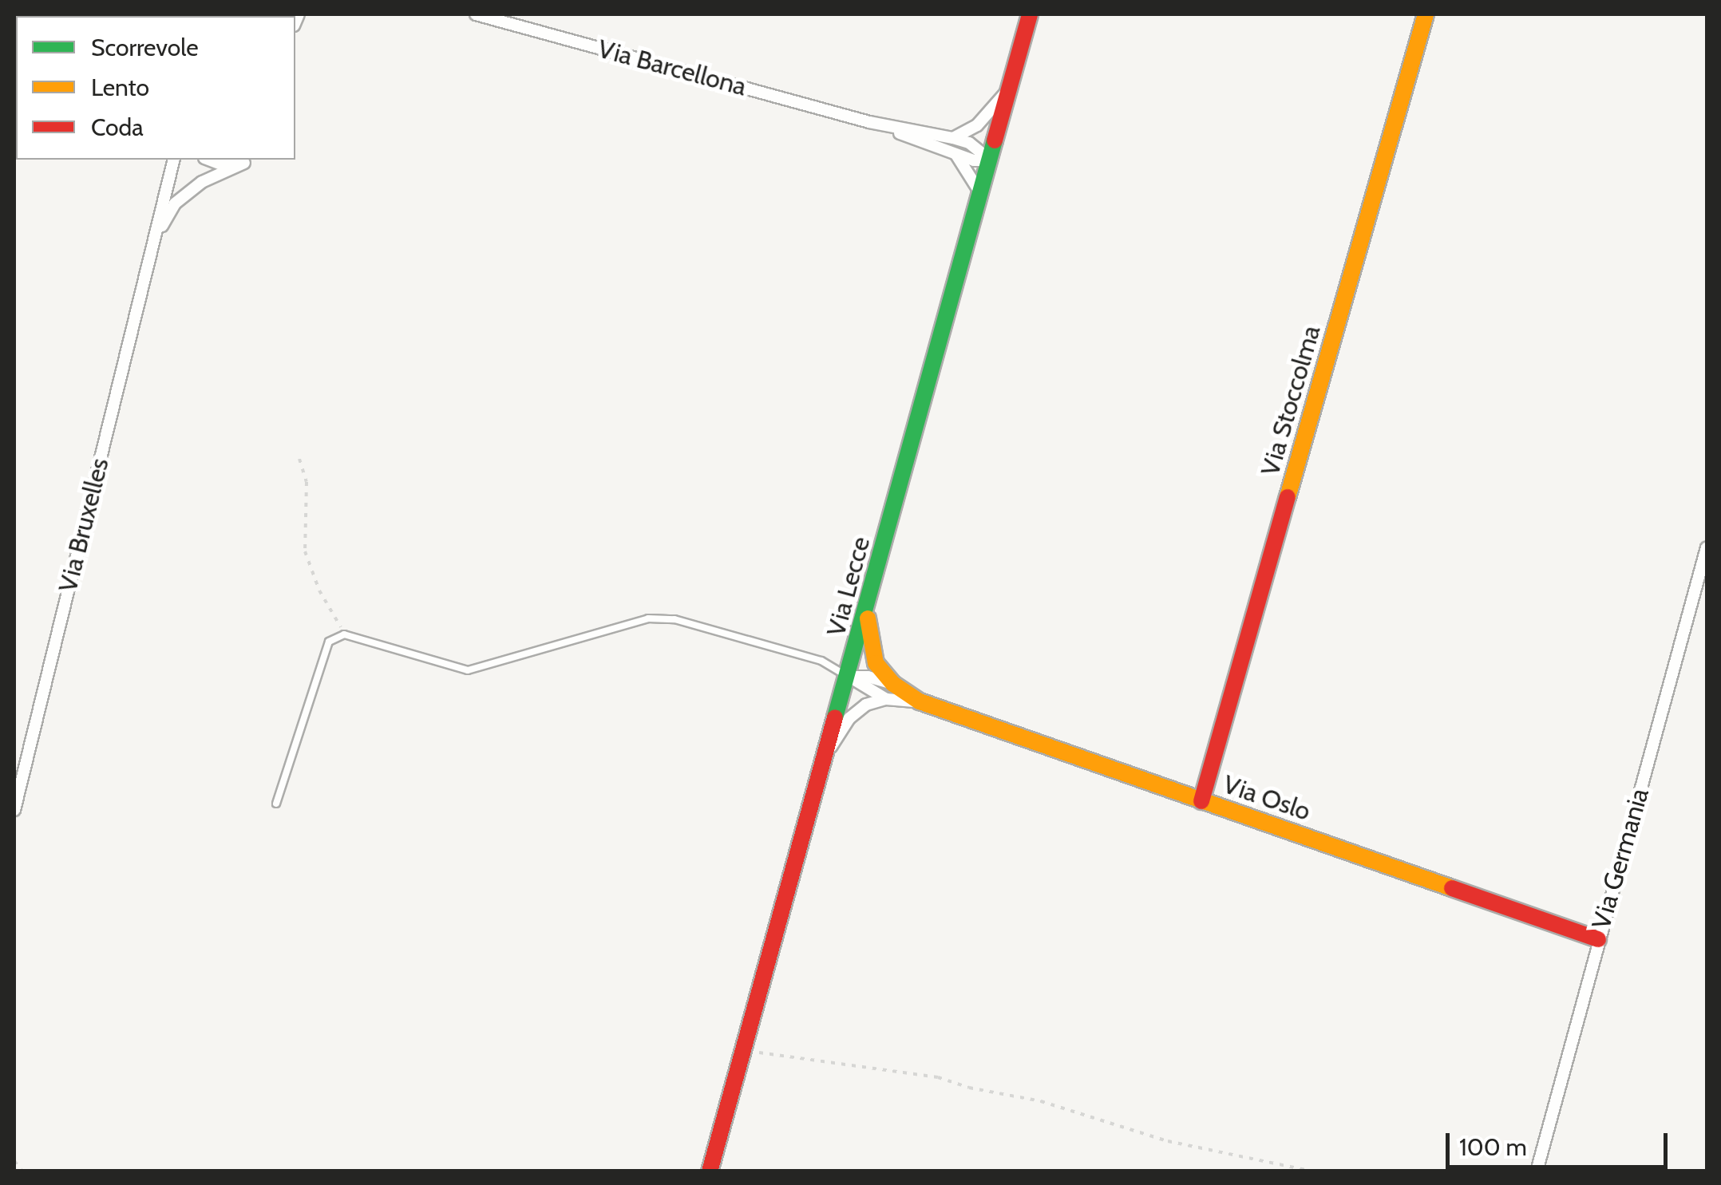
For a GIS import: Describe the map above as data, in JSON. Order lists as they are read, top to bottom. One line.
{"streets":{"street":["Via Barcellona","Via Stoccolma","Via Bruxelles","Via Lecce","Via Oslo","Via Germania"]},"crossings":[["Via Barcellona","Via Lecce"],["Via Stoccolma","Via Oslo"],["Via Oslo","Via Germania"]],"legend":["Scorrevole","Lento","Coda"],"scale_bar":"100 m"}
